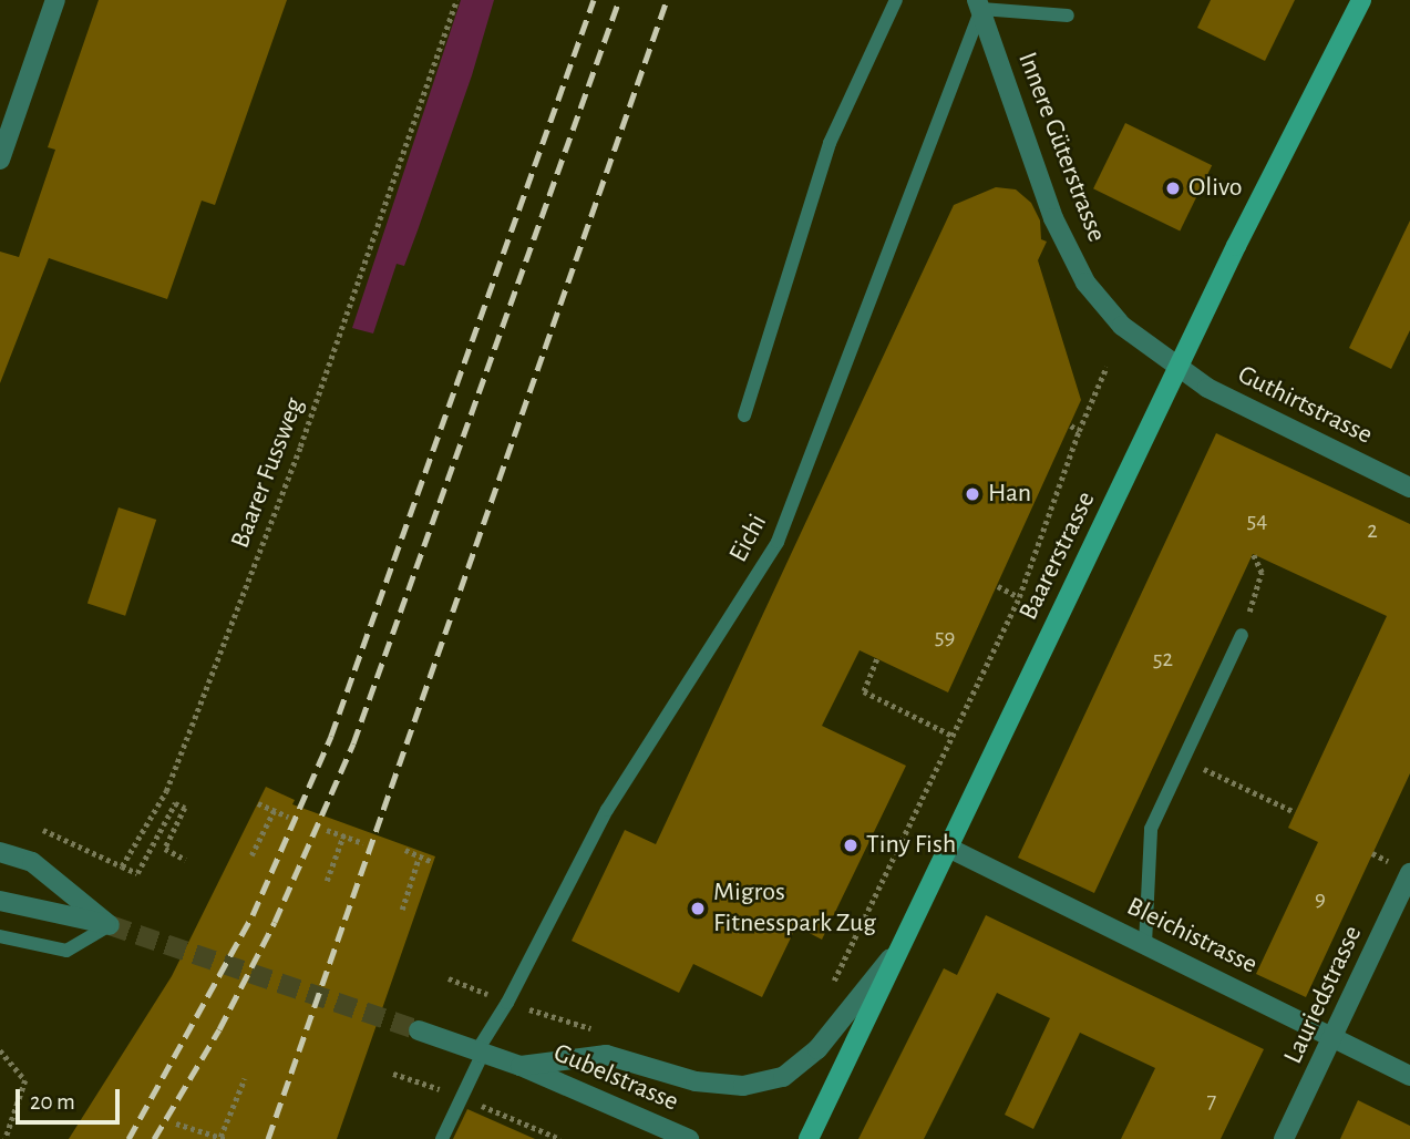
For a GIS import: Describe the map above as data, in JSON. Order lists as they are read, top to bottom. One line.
{"streets":{"main road":["Baarerstrasse"],"street":["Innere Güterstrasse","Guthirtstrasse","Bleichistrasse","Lauriedstrasse","Gubelstrasse"],"lane":["Eichi"],"path":["Baarer Fussweg"]},"crossings":[["Innere Güterstrasse","Guthirtstrasse"],["Innere Güterstrasse","Eichi"],["Innere Güterstrasse","Baarerstrasse"],["Guthirtstrasse","Baarerstrasse"],["Eichi","Gubelstrasse"],["Baarerstrasse","Bleichistrasse"],["Baarerstrasse","Gubelstrasse"],["Bleichistrasse","Lauriedstrasse"]],"places":["Olivo","Han","Tiny Fish","Migros Fitnesspark Zug"],"house_numbers":["54","2","59","52","9","7"],"scale_bar":"20 m"}
